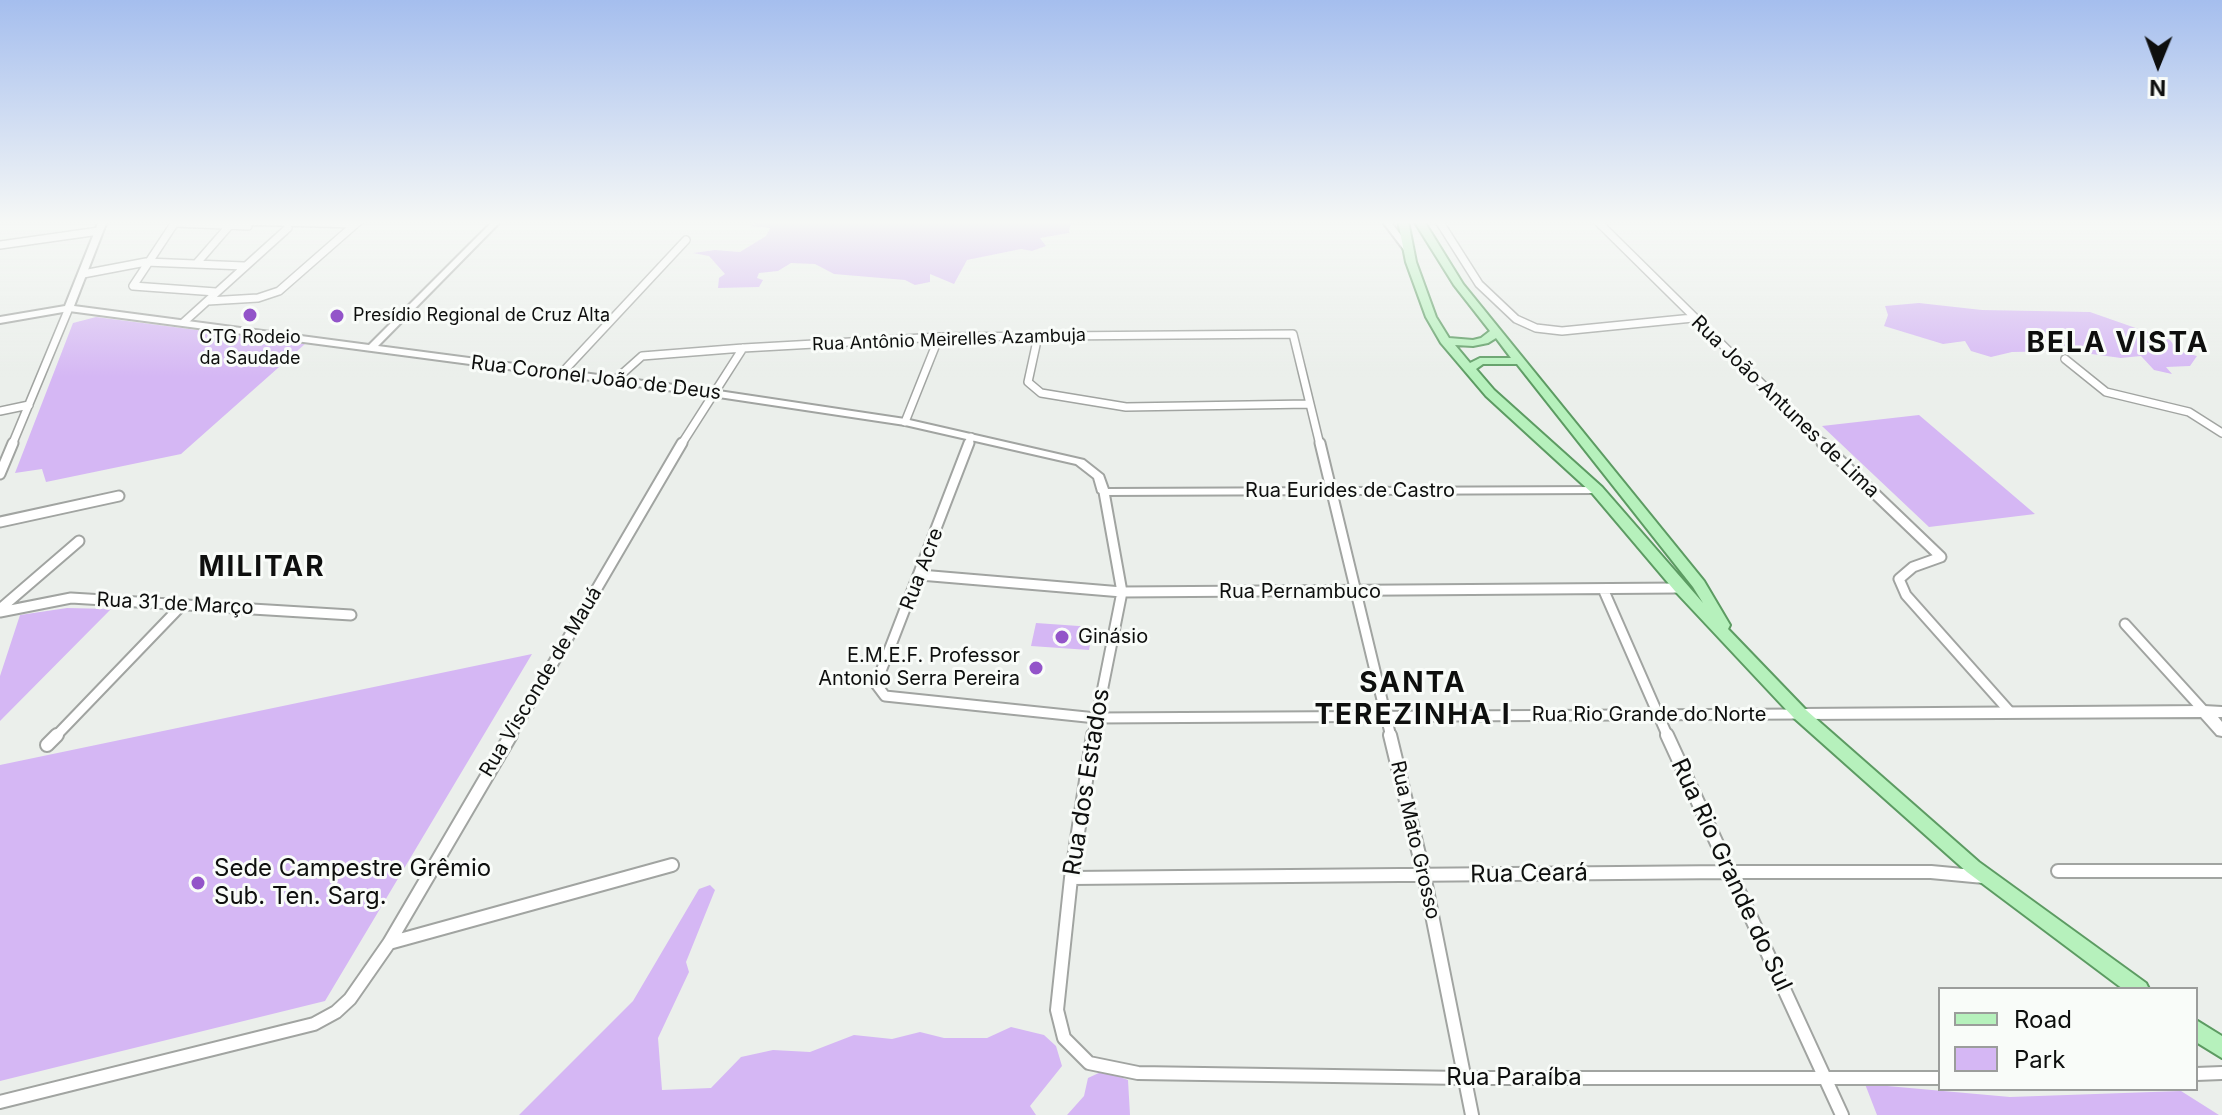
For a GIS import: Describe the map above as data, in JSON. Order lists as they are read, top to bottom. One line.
{"streets":{"street":["Rua Antônio Meirelles Azambuja","Rua Coronel João de Deus","Rua João Antunes de Lima","Rua Eurides de Castro","Rua Acre","Rua Pernambuco","Rua 31 de Março","Rua Visconde de Mauá","Rua Rio Grande do Norte","Rua dos Estados","Rua Mato Grosso","Rua Ceará","Rua Rio Grande do Sul","Rua Paraíba"]},"crossings":[["Rua Antônio Meirelles Azambuja","Rua Coronel João de Deus"],["Rua Antônio Meirelles Azambuja","Rua Visconde de Mauá"],["Rua Antônio Meirelles Azambuja","Rua Mato Grosso"],["Rua Coronel João de Deus","Rua Eurides de Castro"],["Rua Coronel João de Deus","Rua Acre"],["Rua Coronel João de Deus","Rua Visconde de Mauá"],["Rua Coronel João de Deus","Rua dos Estados"],["Rua João Antunes de Lima","Rua Rio Grande do Norte"],["Rua Eurides de Castro","Rua dos Estados"],["Rua Eurides de Castro","Rua Mato Grosso"],["Rua Acre","Rua Pernambuco"],["Rua Acre","Rua Rio Grande do Norte"],["Rua Pernambuco","Rua dos Estados"],["Rua Pernambuco","Rua Mato Grosso"],["Rua Pernambuco","Rua Rio Grande do Sul"],["Rua Rio Grande do Norte","Rua dos Estados"],["Rua Rio Grande do Norte","Rua Mato Grosso"],["Rua Rio Grande do Norte","Rua Rio Grande do Sul"],["Rua dos Estados","Rua Ceará"],["Rua dos Estados","Rua Paraíba"],["Rua Mato Grosso","Rua Ceará"],["Rua Mato Grosso","Rua Paraíba"],["Rua Ceará","Rua Rio Grande do Sul"],["Rua Rio Grande do Sul","Rua Paraíba"]],"districts":["BELA VISTA","MILITAR","SANTA TEREZINHA I"],"places":["CTG Rodeio da Saudade","Presídio Regional de Cruz Alta","Ginásio","E.M.E.F. Professor Antonio Serra Pereira","Sede Campestre Grêmio Sub. Ten. Sarg."],"legend":["Road","Park"],"north":"bottom"}
